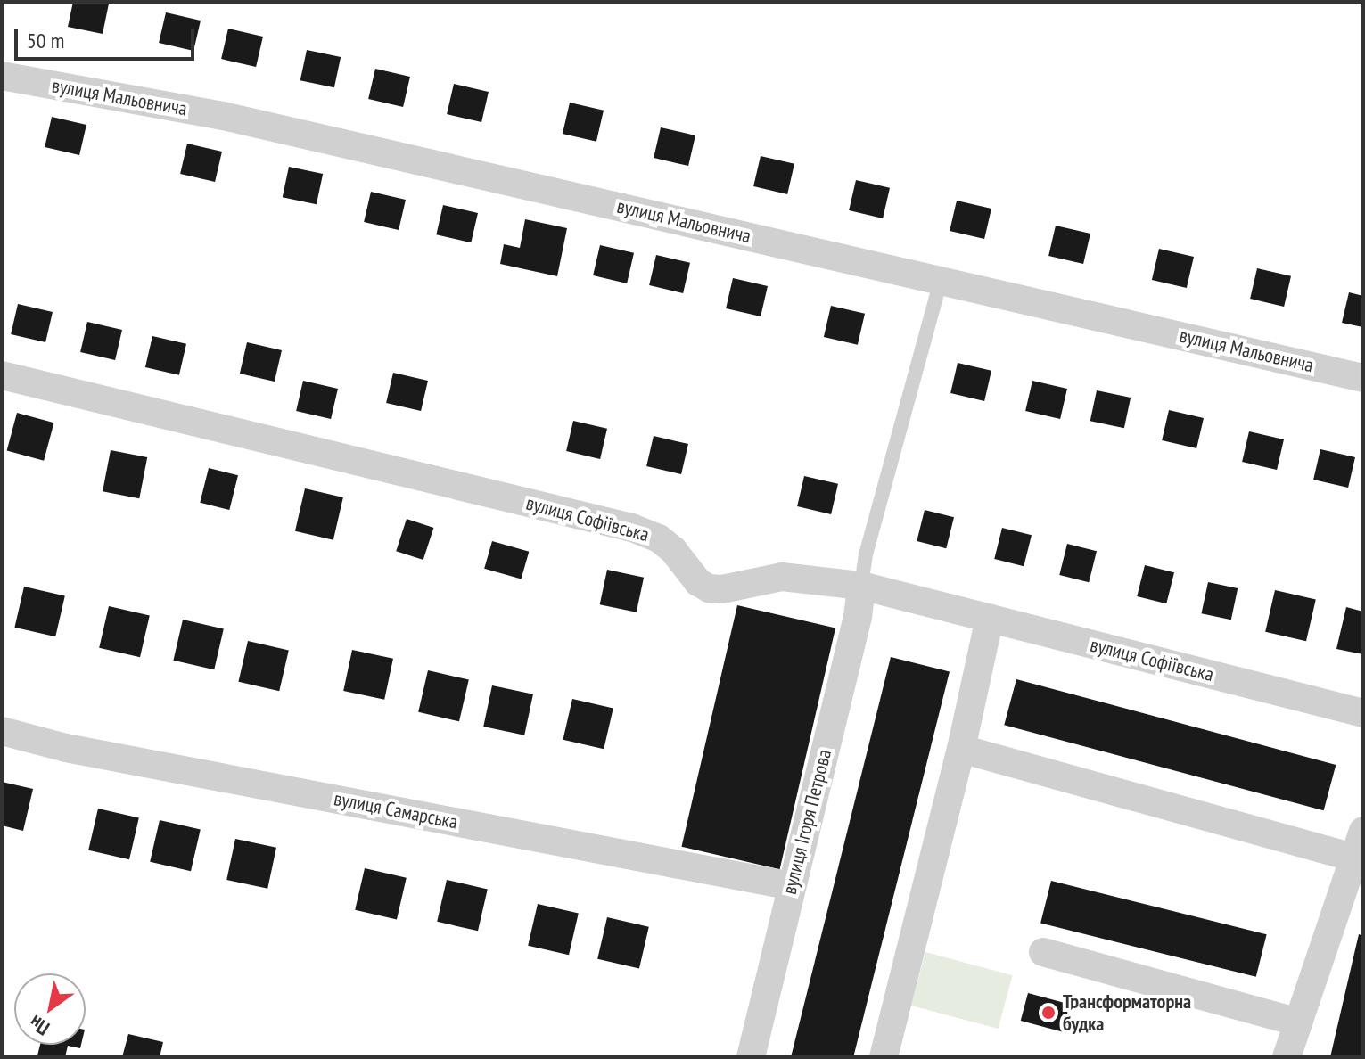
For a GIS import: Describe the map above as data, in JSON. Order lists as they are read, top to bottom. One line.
{"streets":{"street":["вулиця Мальовнича","вулиця Софіївська","вулиця Самарська","вулиця Ігоря Петрова"]},"crossings":[["вулиця Софіївська","вулиця Ігоря Петрова"],["вулиця Самарська","вулиця Ігоря Петрова"]],"places":["Трансформаторна будка"],"scale_bar":"50 m","north":"bottom left"}
